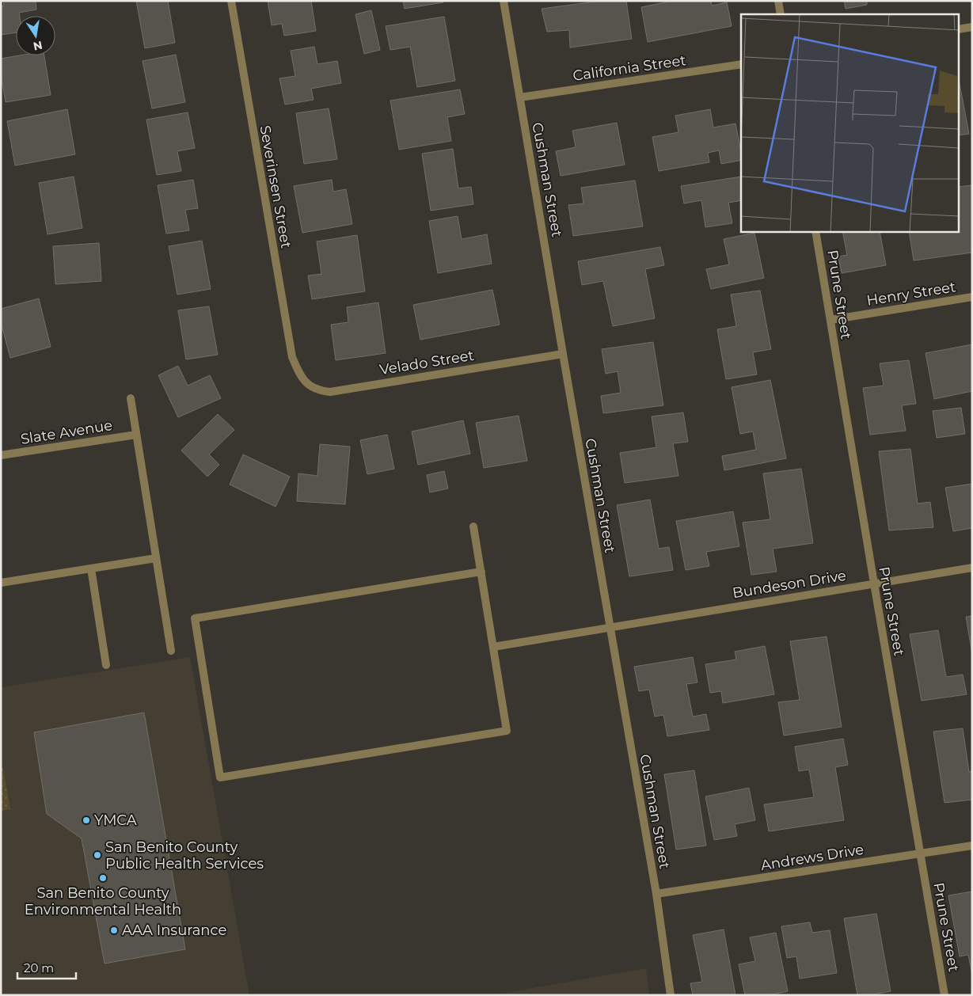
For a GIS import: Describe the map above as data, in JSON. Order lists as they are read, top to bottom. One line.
{"streets":{"street":["California Street","Cushman Street","Severinsen Street","Henry Street","Prune Street","Velado Street","Slate Avenue","Bundeson Drive","Andrews Drive"]},"crossings":[["California Street","Cushman Street"],["Cushman Street","Velado Street"],["Cushman Street","Bundeson Drive"],["Cushman Street","Andrews Drive"],["Severinsen Street","Velado Street"],["Henry Street","Prune Street"],["Prune Street","Bundeson Drive"],["Prune Street","Andrews Drive"]],"places":["YMCA","San Benito County Public Health Services","San Benito County Environmental Health","AAA Insurance"],"scale_bar":"20 m","north":"bottom"}
